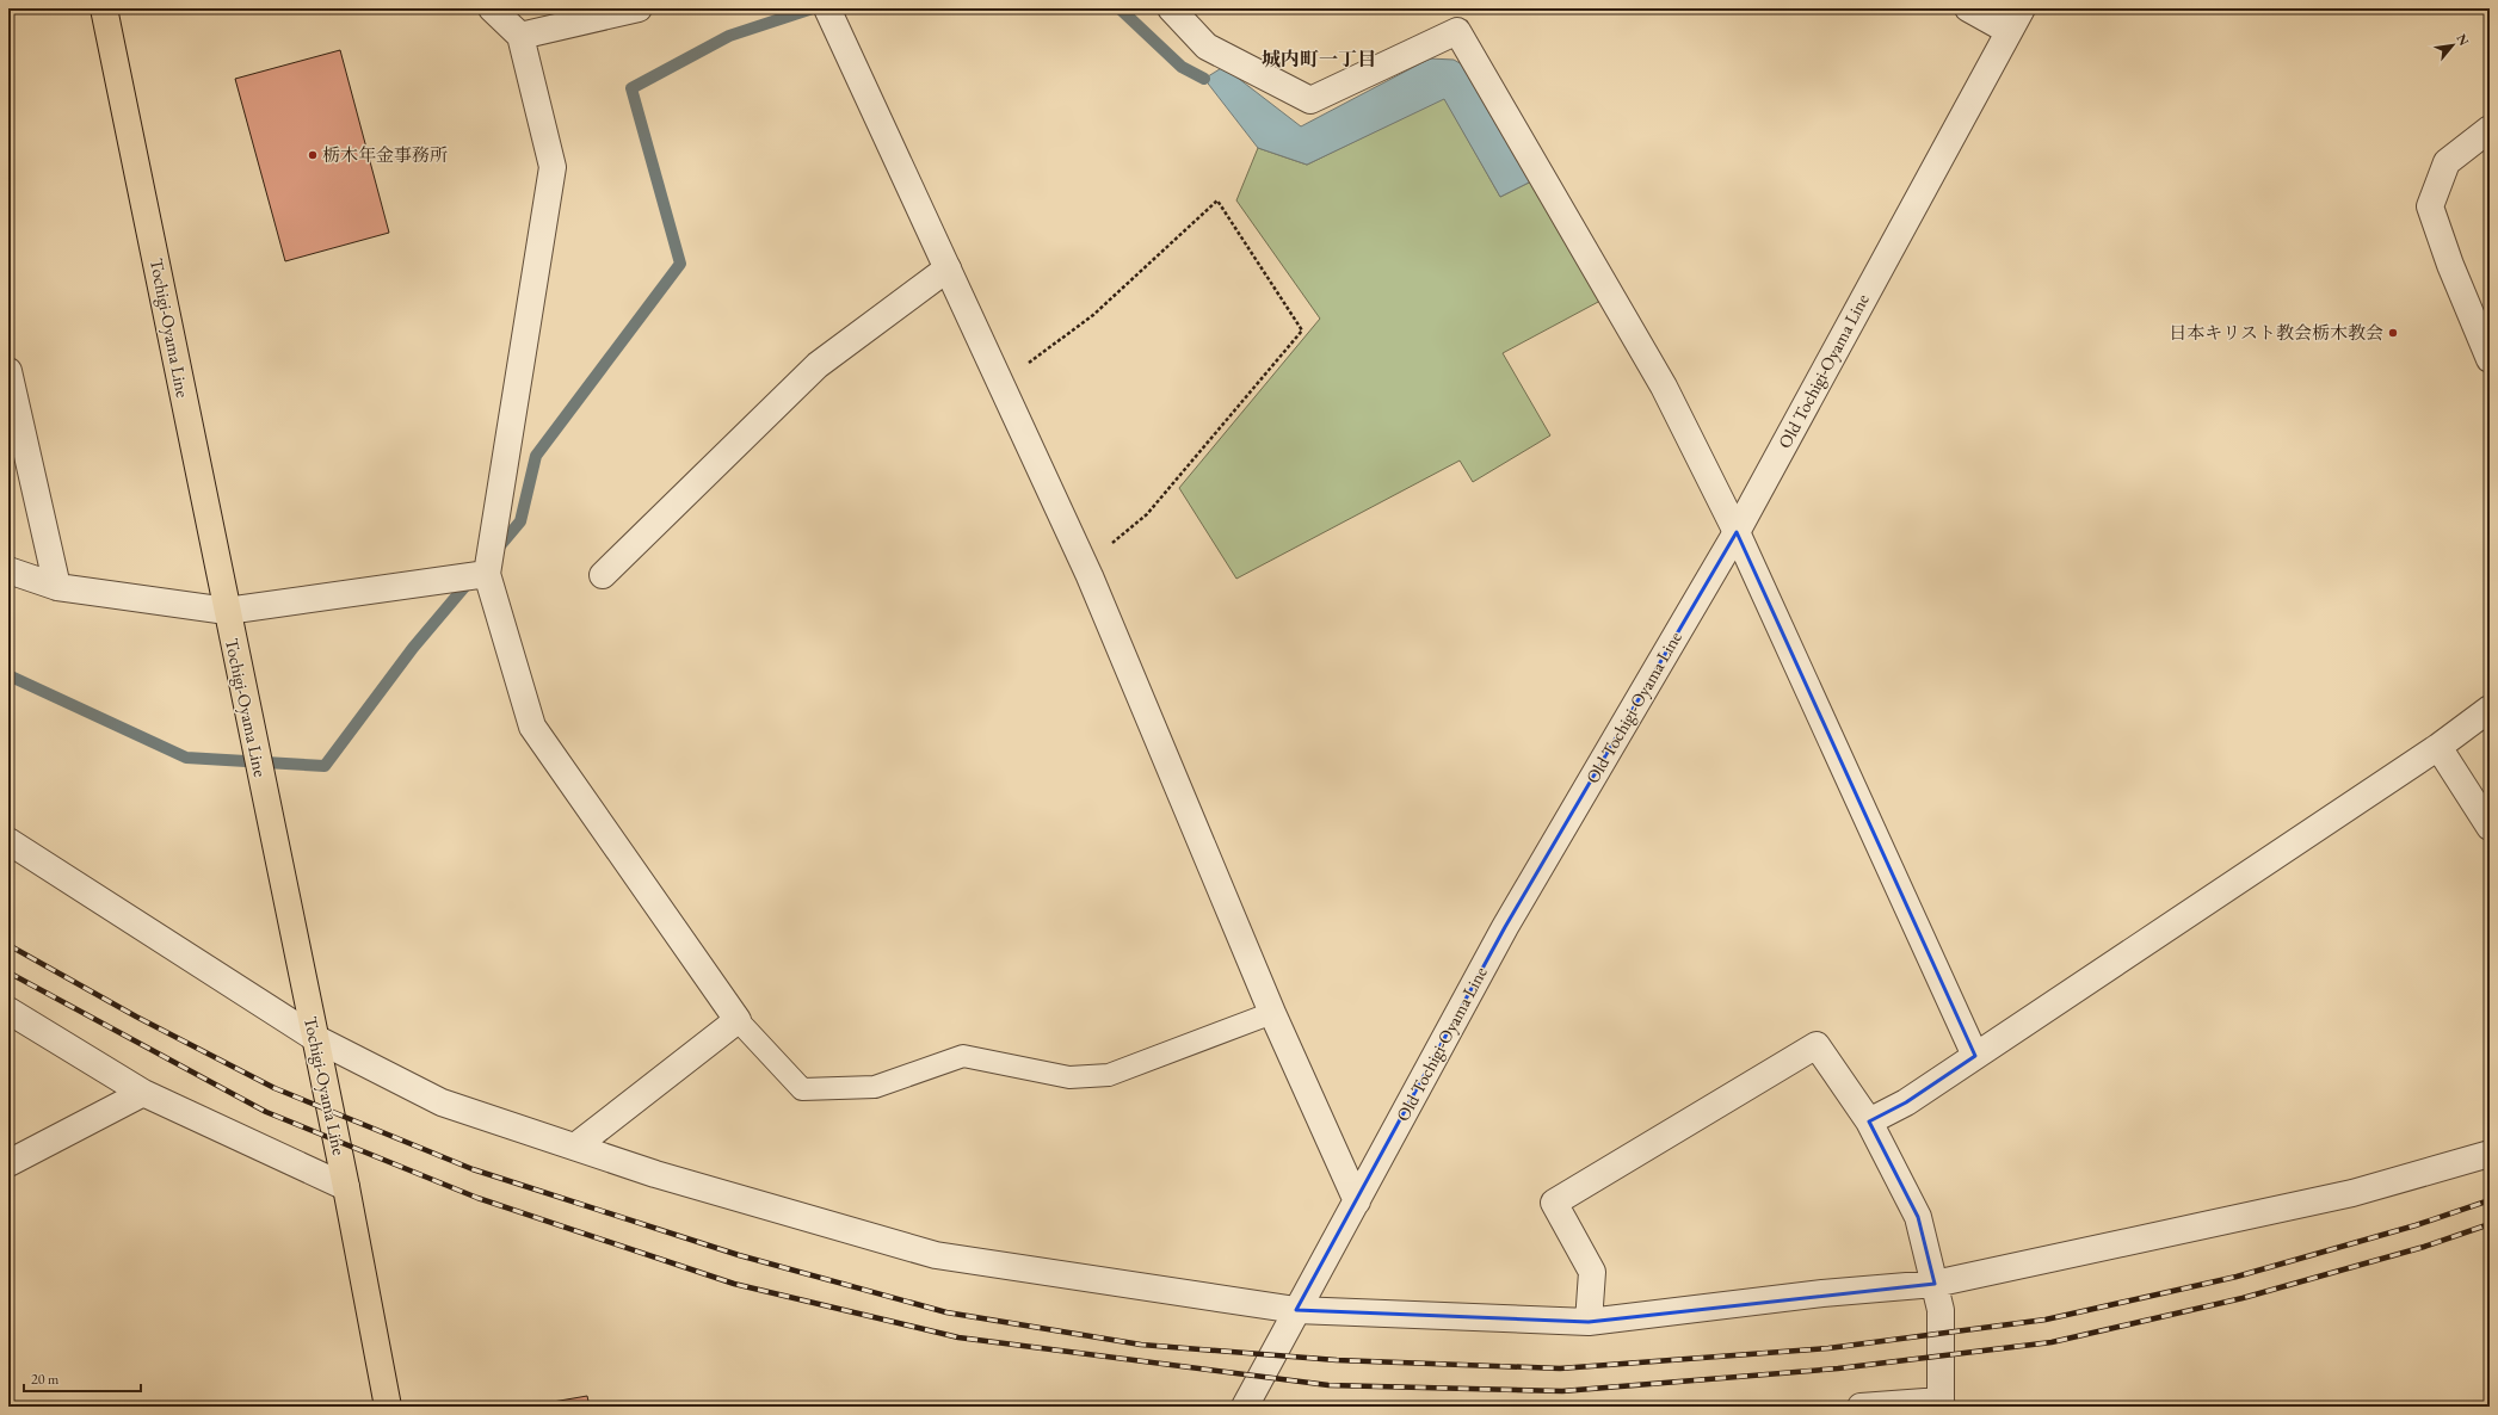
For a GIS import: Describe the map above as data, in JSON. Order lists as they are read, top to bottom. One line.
{"streets":{"main road":["Tochigi-Oyama Line"],"street":["Old Tochigi-Oyama Line"]},"districts":["城内町一丁目"],"places":["栃木年金事務所","日本キリスト教会栃木教会"],"scale_bar":"20 m","north":"top right"}
